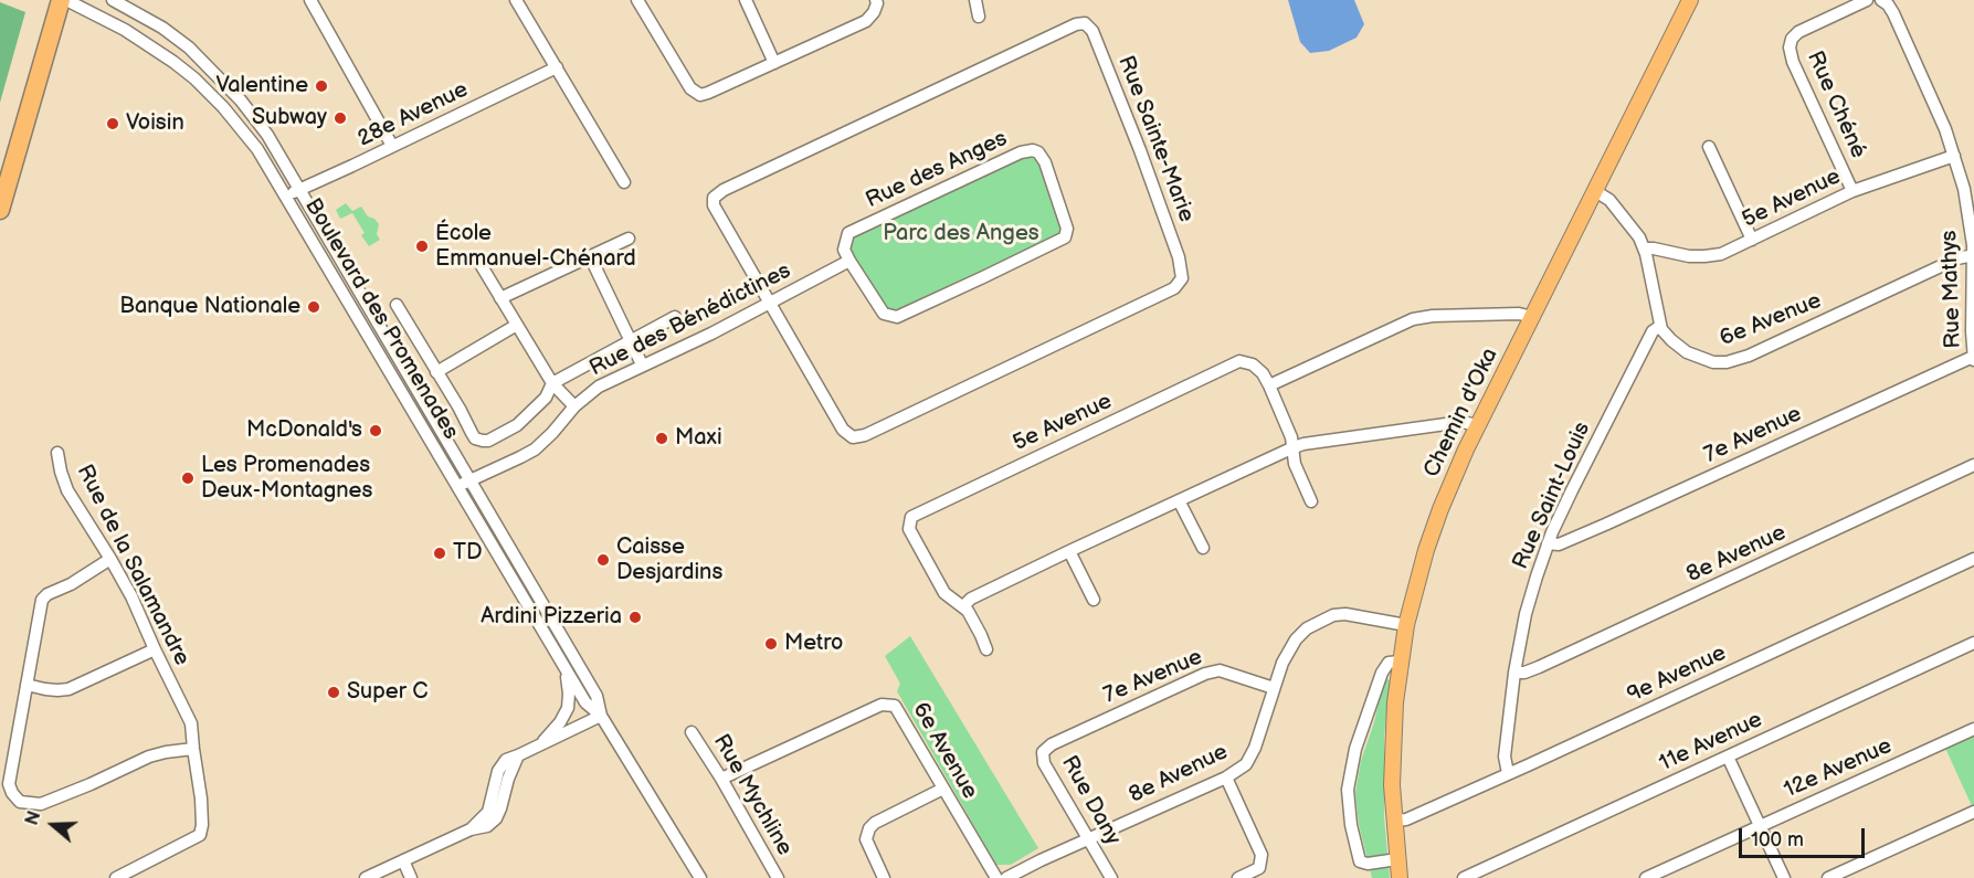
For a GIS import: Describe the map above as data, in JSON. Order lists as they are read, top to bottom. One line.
{"streets":{"main road":["Chemin d'Oka"],"street":["Rue Chéné","28e Avenue","Rue Sainte-Marie","Rue des Anges","5e Avenue","Rue Mathys","Boulevard des Promenades","Rue des Bénédictines","6e Avenue","7e Avenue","Rue Saint-Louis","8e Avenue","Rue de la Salamandre","9e Avenue","11e Avenue","12e Avenue","Rue Mychline","Rue Dany"]},"crossings":[["Rue Chéné","5e Avenue"],["28e Avenue","Boulevard des Promenades"],["Rue Sainte-Marie","Rue des Bénédictines"],["Rue des Anges","Rue des Bénédictines"],["5e Avenue","Rue Mathys"],["Rue Mathys","6e Avenue"],["Rue Mathys","7e Avenue"],["Boulevard des Promenades","Rue des Bénédictines"],["6e Avenue","Rue Saint-Louis"],["6e Avenue","Rue Mychline"],["Chemin d'Oka","8e Avenue"],["Chemin d'Oka","9e Avenue"],["7e Avenue","Rue Saint-Louis"],["7e Avenue","8e Avenue"],["7e Avenue","Rue Dany"],["Rue Saint-Louis","8e Avenue"],["Rue Saint-Louis","9e Avenue"],["8e Avenue","Rue Dany"]],"parks":["Parc des Anges"],"places":["Valentine","Subway","Voisin","École Emmanuel-Chénard","Banque Nationale","McDonald's","Maxi","Les Promenades Deux-Montagnes","TD","Caisse Desjardins","Ardini Pizzeria","Metro","Super C"],"scale_bar":"100 m","north":"left"}
